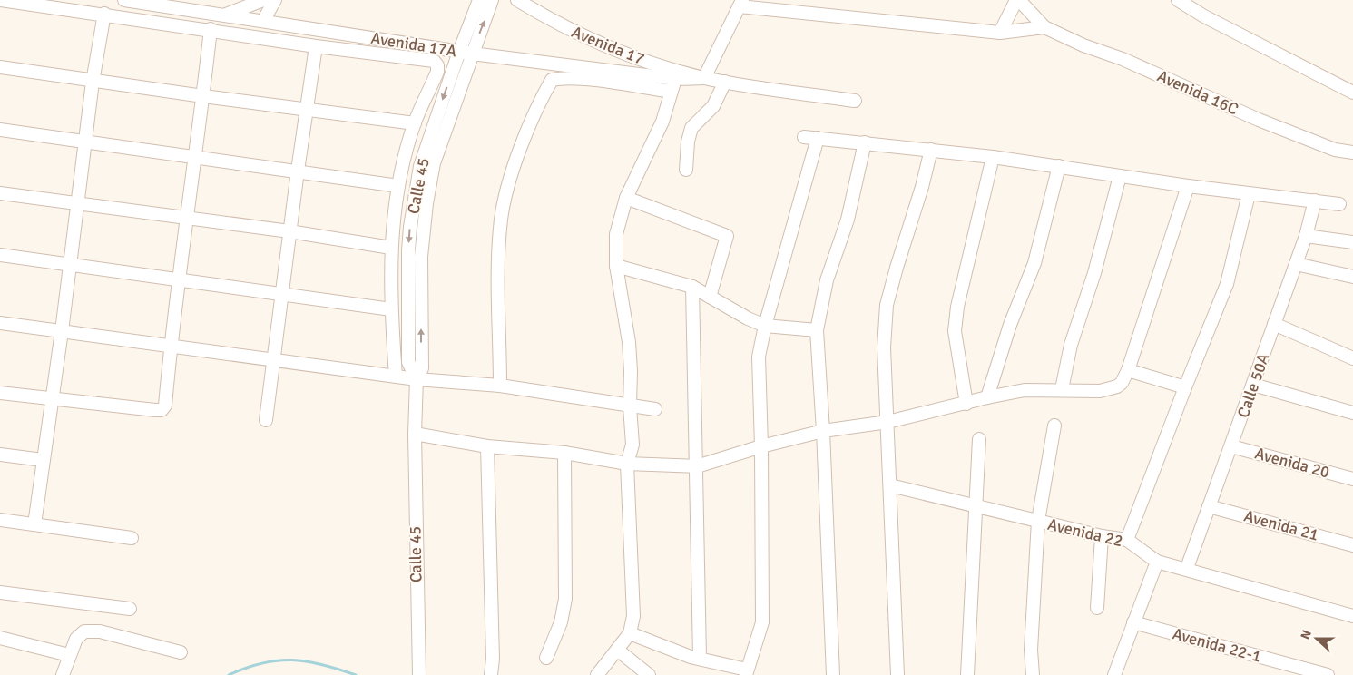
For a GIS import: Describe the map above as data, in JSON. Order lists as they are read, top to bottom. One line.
{"streets":{"street":["Avenida 17A","Avenida 17","Avenida 16C","Calle 45","Calle 50A","Avenida 20","Avenida 21","Avenida 22","Avenida 22-1"]},"crossings":[["Avenida 17A","Avenida 17"],["Avenida 17A","Calle 45"],["Calle 50A","Avenida 20"],["Calle 50A","Avenida 21"],["Calle 50A","Avenida 22"]],"north":"left"}
